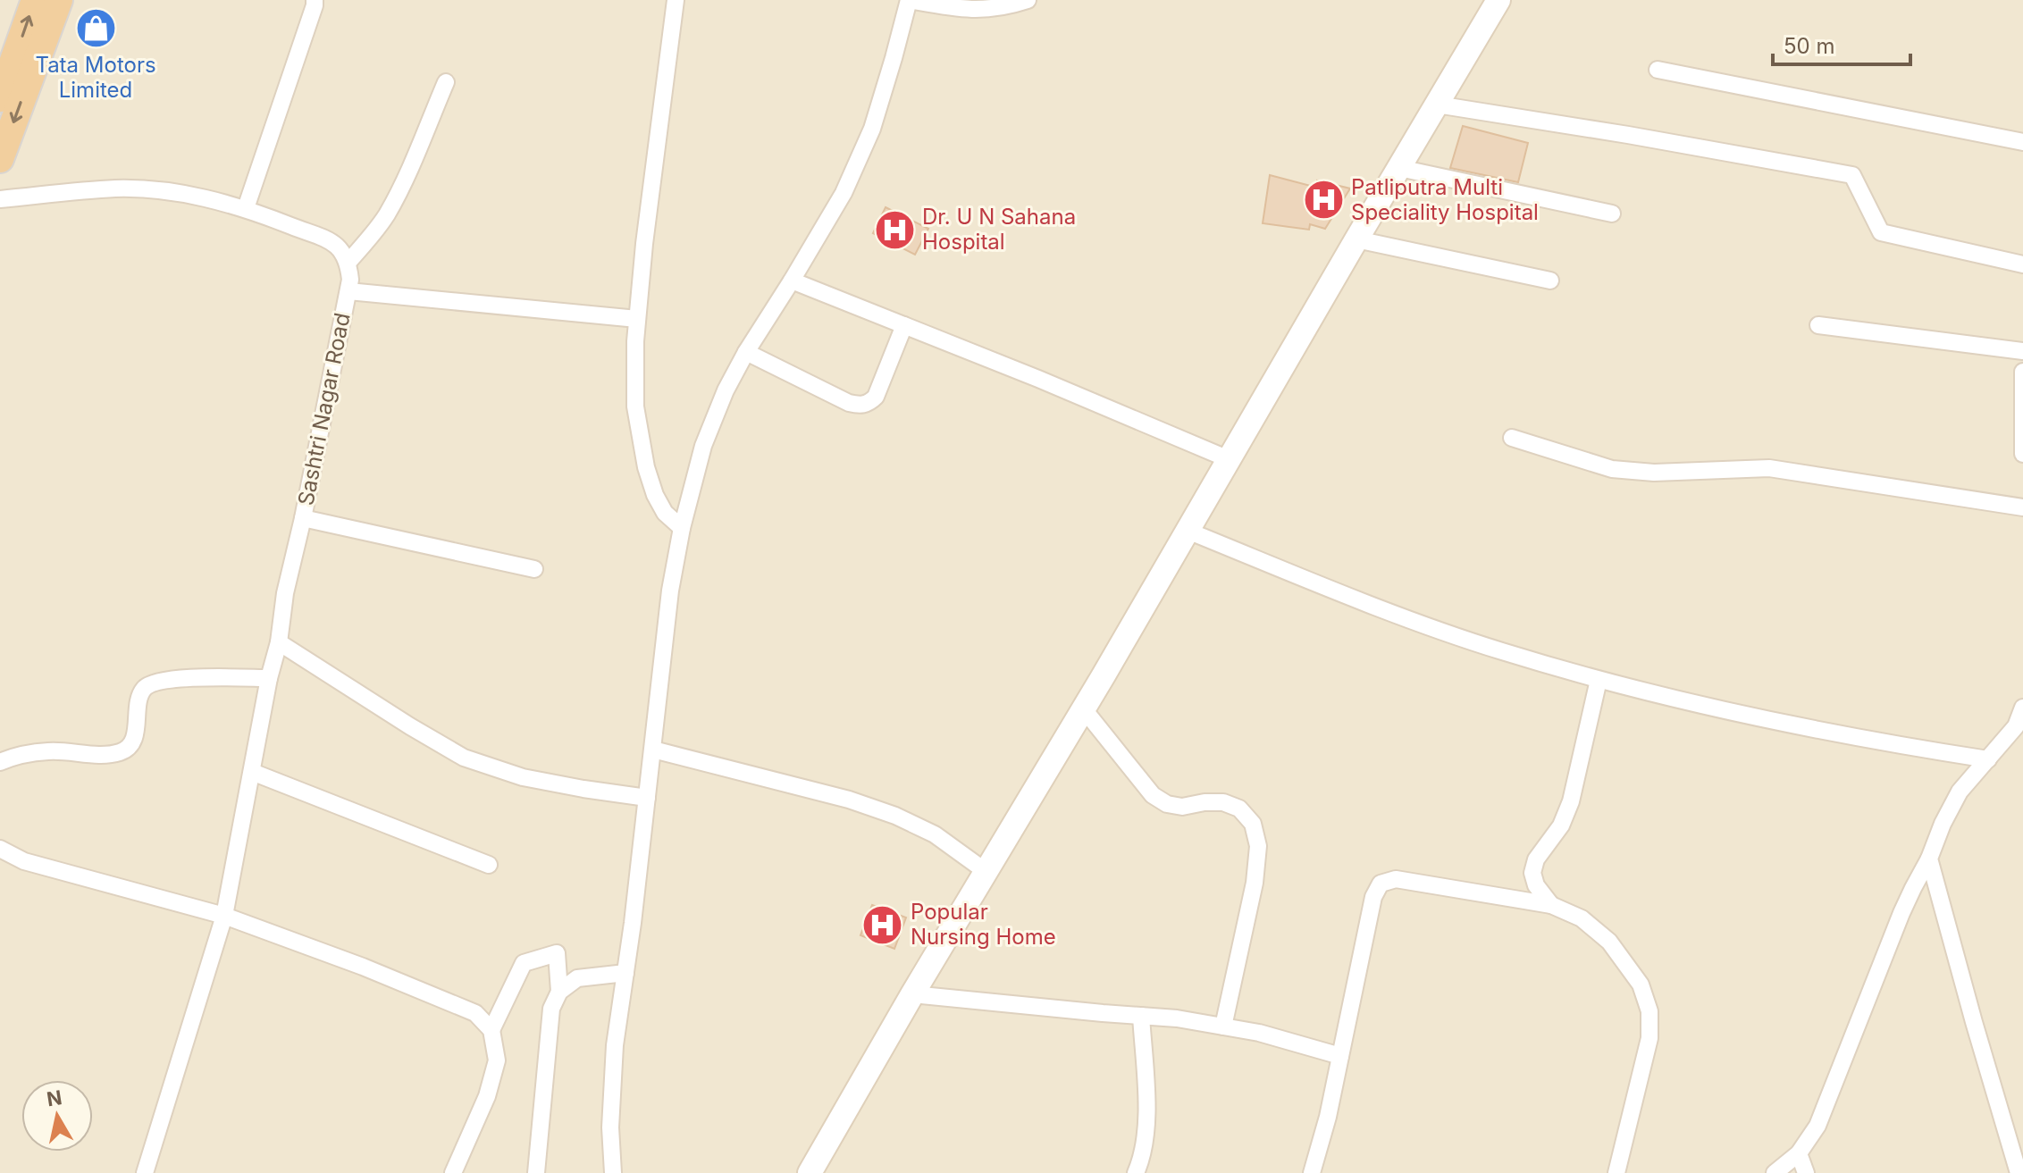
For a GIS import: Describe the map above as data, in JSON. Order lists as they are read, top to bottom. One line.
{"streets":{"street":["Sashtri Nagar Road"]},"places":{"shop":["Tata Motors Limited"],"hospital":["Patliputra Multi Speciality Hospital","Dr. U N Sahana Hospital","Popular Nursing Home"]},"scale_bar":"50 m","north":"top"}
